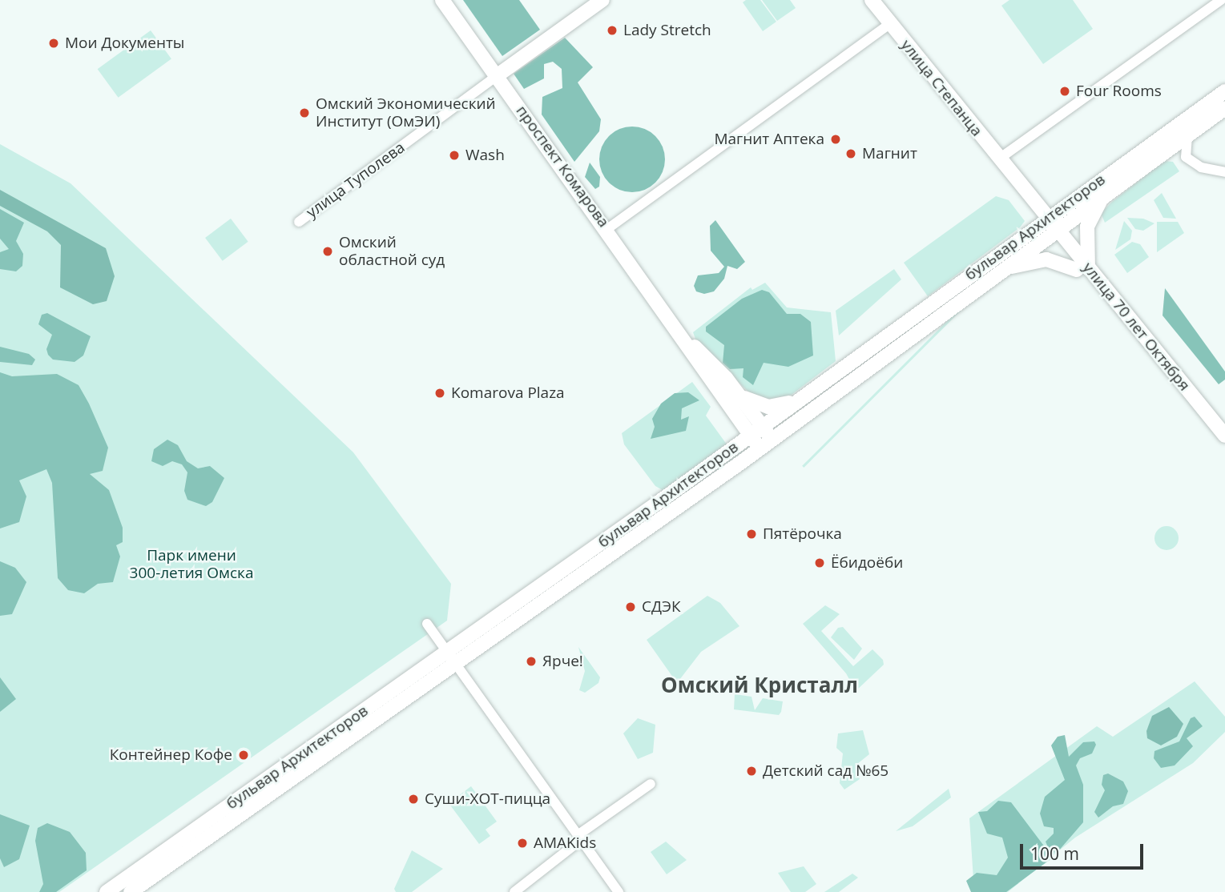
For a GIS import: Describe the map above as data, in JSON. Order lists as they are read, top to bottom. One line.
{"streets":{"main road":["улица Степанца","проспект Комарова","улица Туполева","бульвар Архитекторов","улица 70 лет Октября"]},"crossings":[["улица Степанца","бульвар Архитекторов"],["улица Степанца","улица 70 лет Октября"],["проспект Комарова","улица Туполева"],["проспект Комарова","бульвар Архитекторов"],["бульвар Архитекторов","улица 70 лет Октября"]],"districts":["Омский Кристалл"],"parks":["Парк имени 300-летия Омска"],"places":["Lady Stretch","Мои Документы","Four Rooms","Омский Экономический Институт (ОмЭИ)","Магнит Аптека","Магнит","Wash","Омский областной суд","Komarova Plaza","Пятёрочка","Ёбидоёби","СДЭК","Ярче!","Контейнер Кофе","Детский сад №65","Суши-ХОТ-пицца","AMAKids"],"scale_bar":"100 m"}
